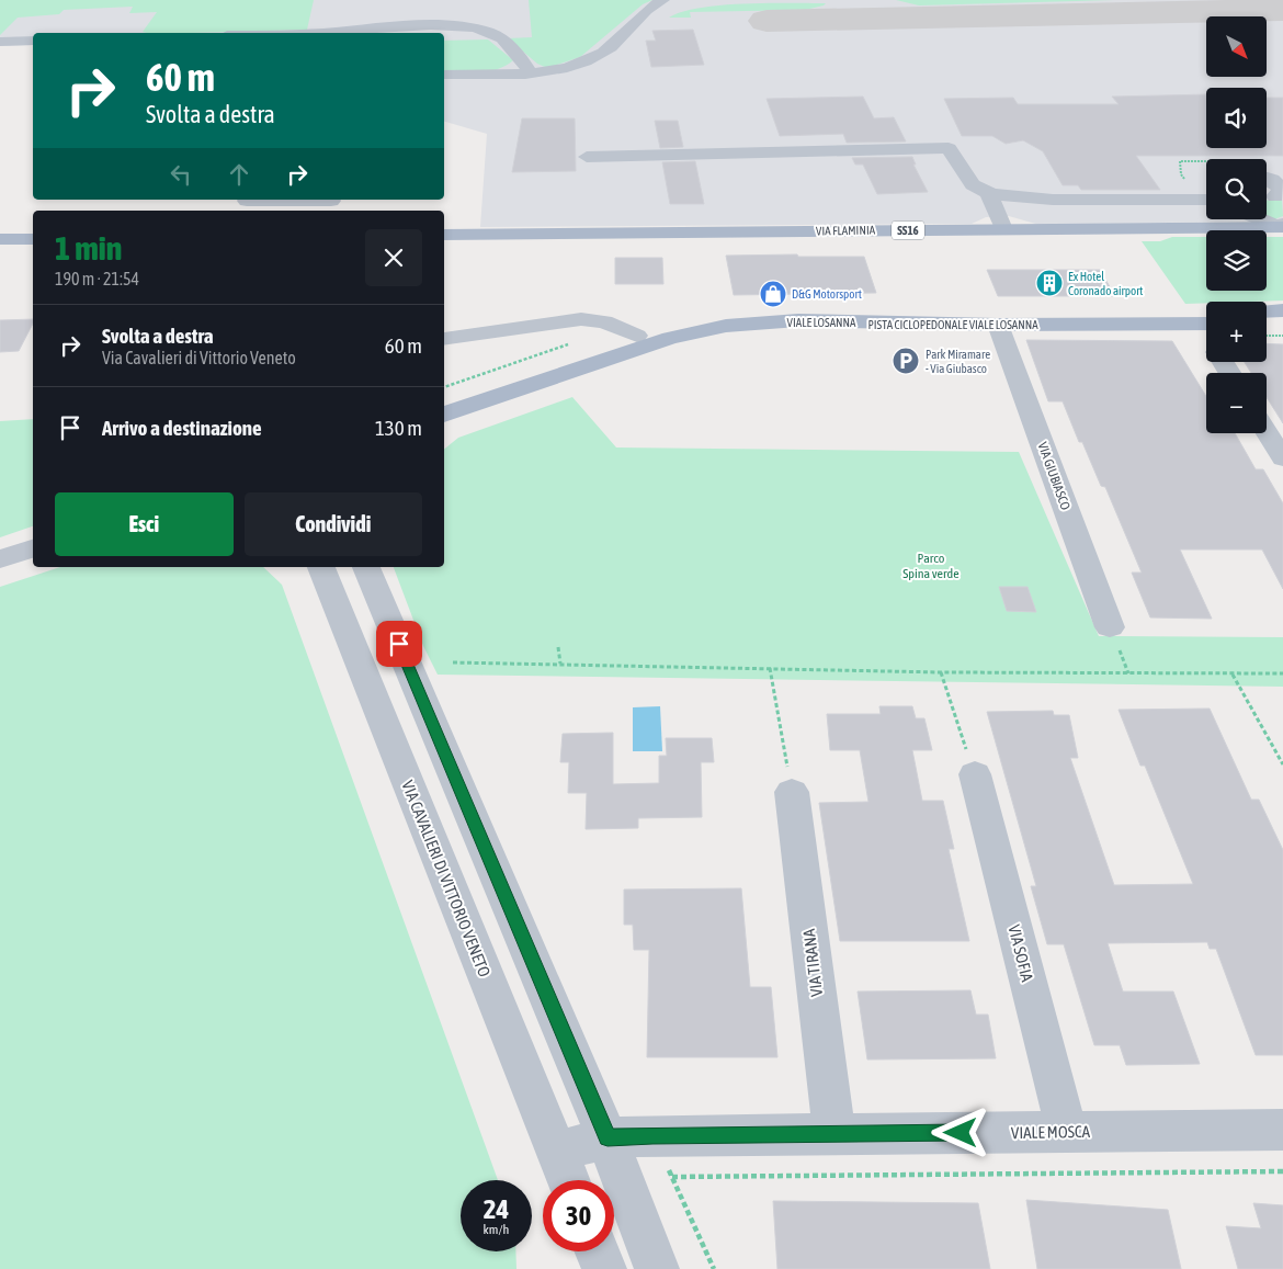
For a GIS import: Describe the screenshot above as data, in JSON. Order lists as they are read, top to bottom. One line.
{"streets":{"main road":["VIA FLAMINIA","SS16","VIALE LOSANNA"],"street":["VIA GIUBIASCO","VIA CAVALIERI DI VITTORIO VENETO","VIA SOFIA","VIA TIRANA","VIALE MOSCA"]},"crossings":[["VIALE LOSANNA","VIA GIUBIASCO"],["VIA CAVALIERI DI VITTORIO VENETO","VIALE MOSCA"],["VIA SOFIA","VIALE MOSCA"],["VIA TIRANA","VIALE MOSCA"]],"parks":["Parco Spina verde"],"places":{"building":["Ex Hotel Coronado airport"],"shop":["D&G Motorsport"],"parking":["Park Miramare - Via Giubasco"]},"north":"bottom right","page":{"map_buttons":["+","−"],"turn":["60 m","Svolta a destra"],"heading":["1 min","190 m · 21:54"],"list":[{"name":"Svolta a destra","note":"Via Cavalieri di Vittorio Veneto","value":"60 m"},{"name":"Arrivo a destinazione","value":"130 m"}],"buttons":["Esci","Condividi"],"speed":"24 km/h","limit":"30"}}
